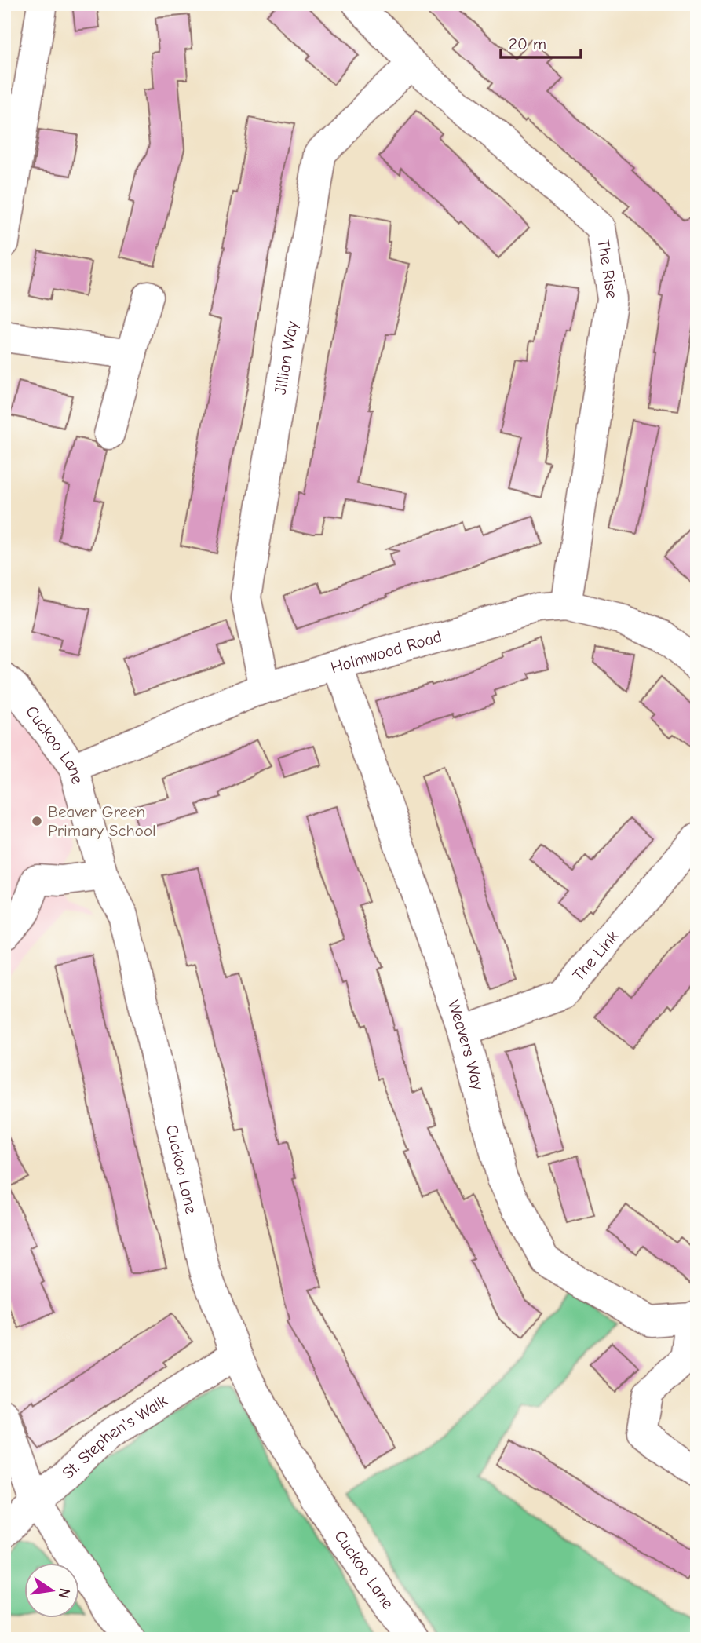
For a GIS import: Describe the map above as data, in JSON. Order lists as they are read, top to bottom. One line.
{"streets":{"street":["The Rise","Jillian Way","Holmwood Road","Cuckoo Lane","The Link","Weavers Way","St. Stephen's Walk"]},"crossings":[["The Rise","Jillian Way"],["The Rise","Holmwood Road"],["Jillian Way","Holmwood Road"],["Holmwood Road","Cuckoo Lane"],["Holmwood Road","Weavers Way"],["Cuckoo Lane","St. Stephen's Walk"],["The Link","Weavers Way"]],"places":["Beaver Green Primary School"],"scale_bar":"20 m","north":"right"}
